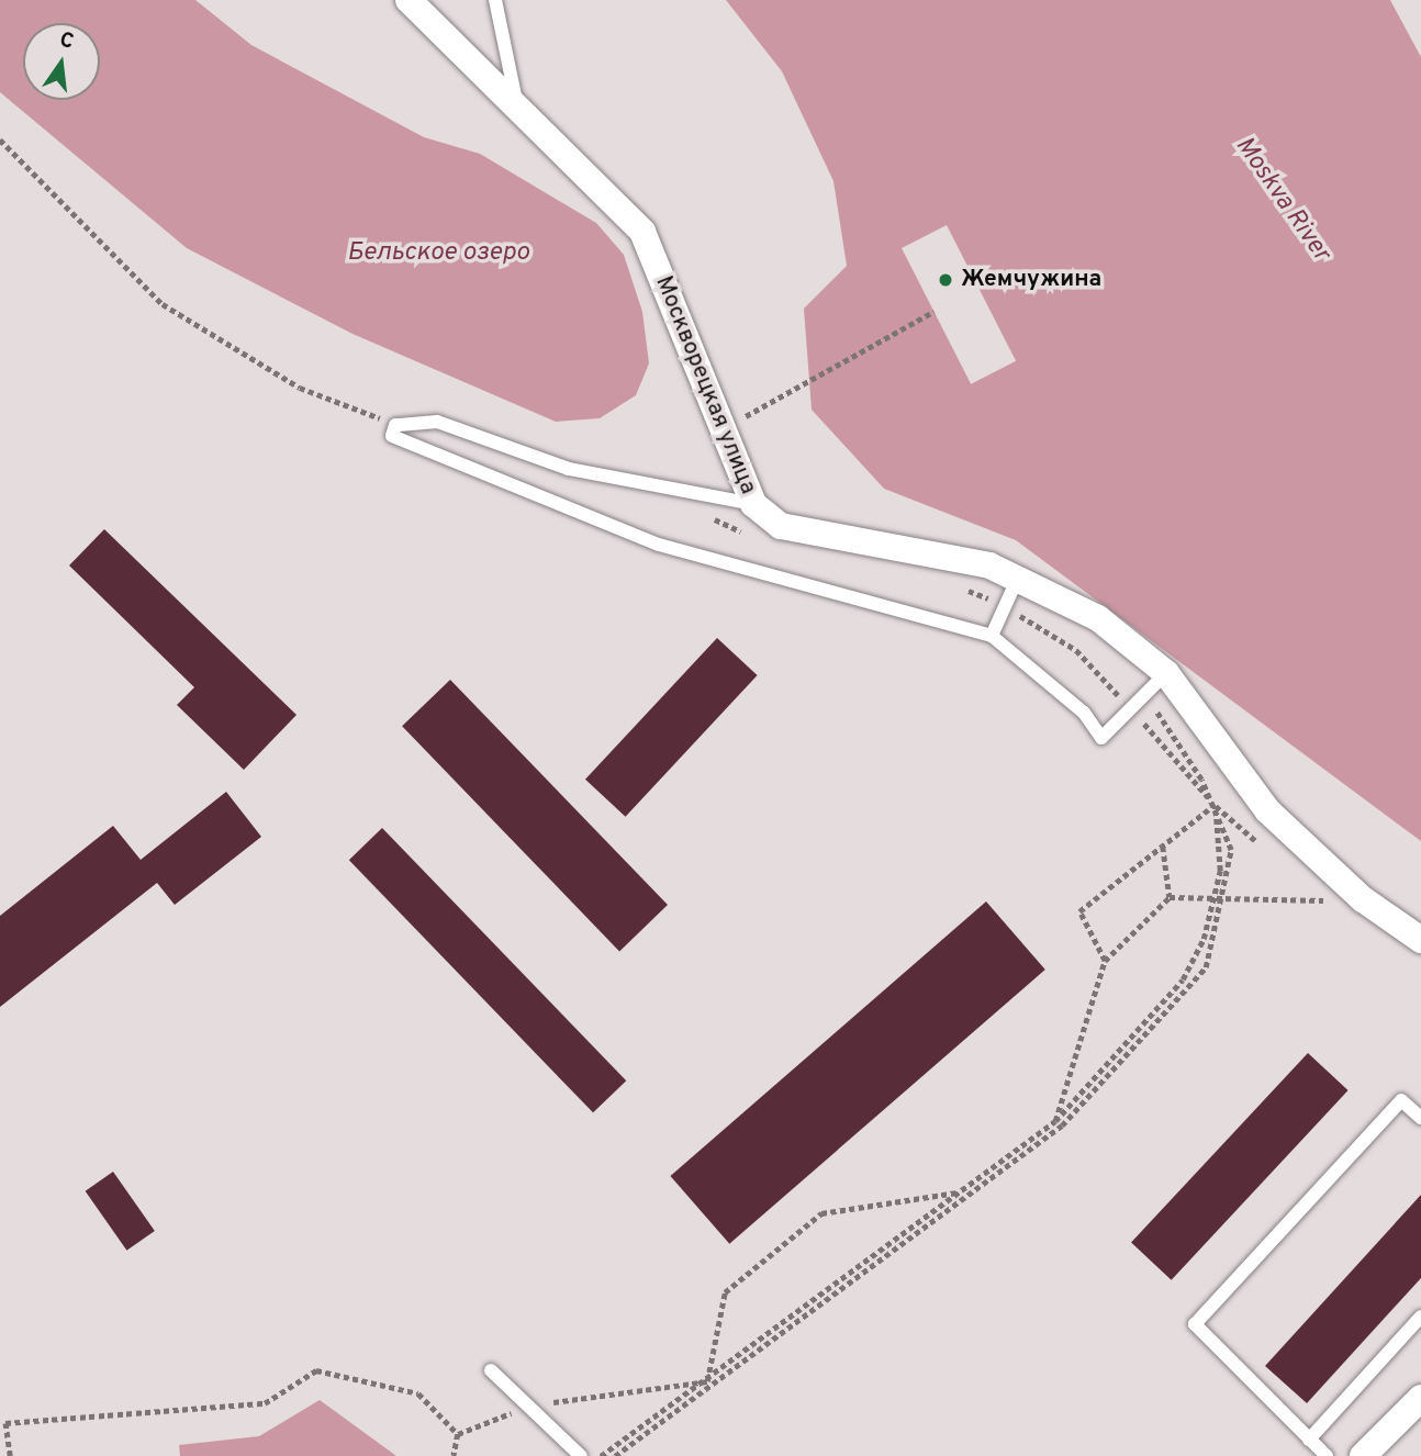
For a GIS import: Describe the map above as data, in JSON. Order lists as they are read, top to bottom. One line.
{"streets":{"street":["Москворецкая улица"]},"water":["Moskva River","Бельское озеро"],"places":["Жемчужина"],"north":"top"}
